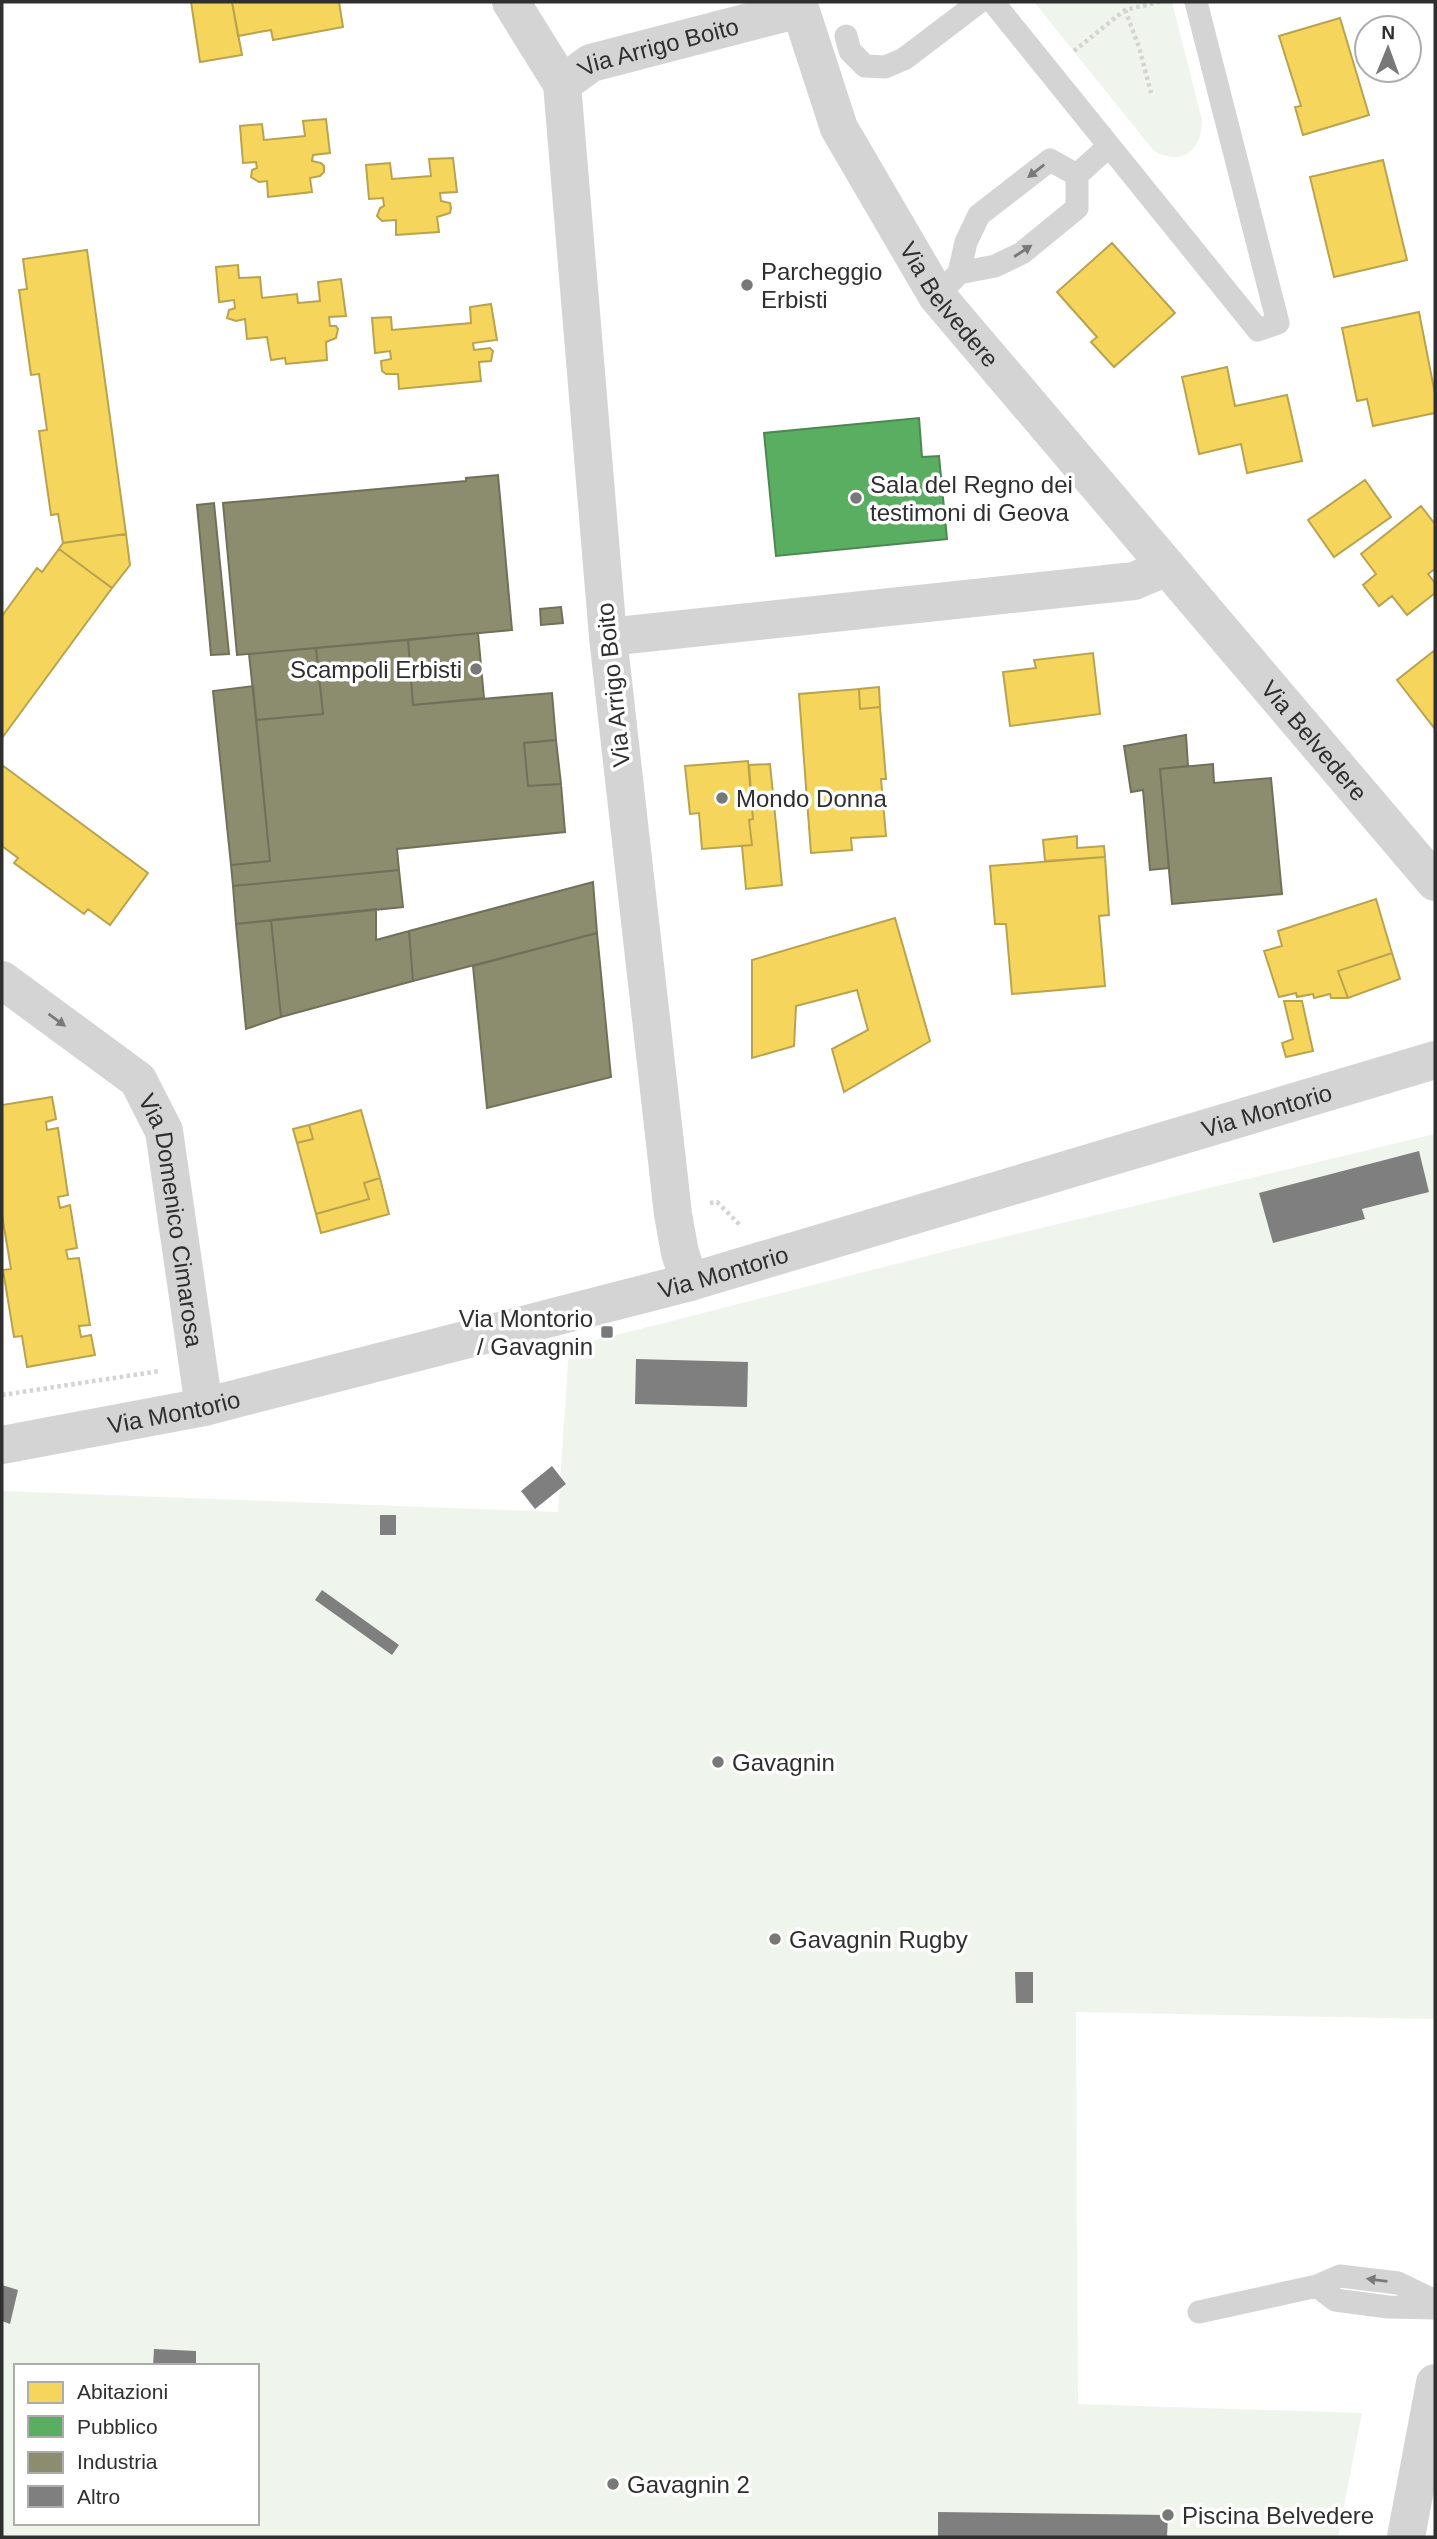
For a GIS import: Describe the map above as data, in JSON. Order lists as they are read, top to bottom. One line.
{"streets":{"street":["Via Arrigo Boito","Via Belvedere","Via Montorio","Via Domenico Cimarosa"]},"crossings":[["Via Arrigo Boito","Via Belvedere"],["Via Arrigo Boito","Via Montorio"],["Via Montorio","Via Domenico Cimarosa"]],"one_way":["Via Domenico Cimarosa"],"places":{"other":["Parcheggio Erbisti","Sala del Regno dei testimoni di Geova","Scampoli Erbisti","Mondo Donna","Gavagnin","Gavagnin Rugby","Gavagnin 2","Piscina Belvedere"],"transit":["Via Montorio / Gavagnin"]},"legend":["Abitazioni","Pubblico","Industria","Altro"],"north":"top"}
